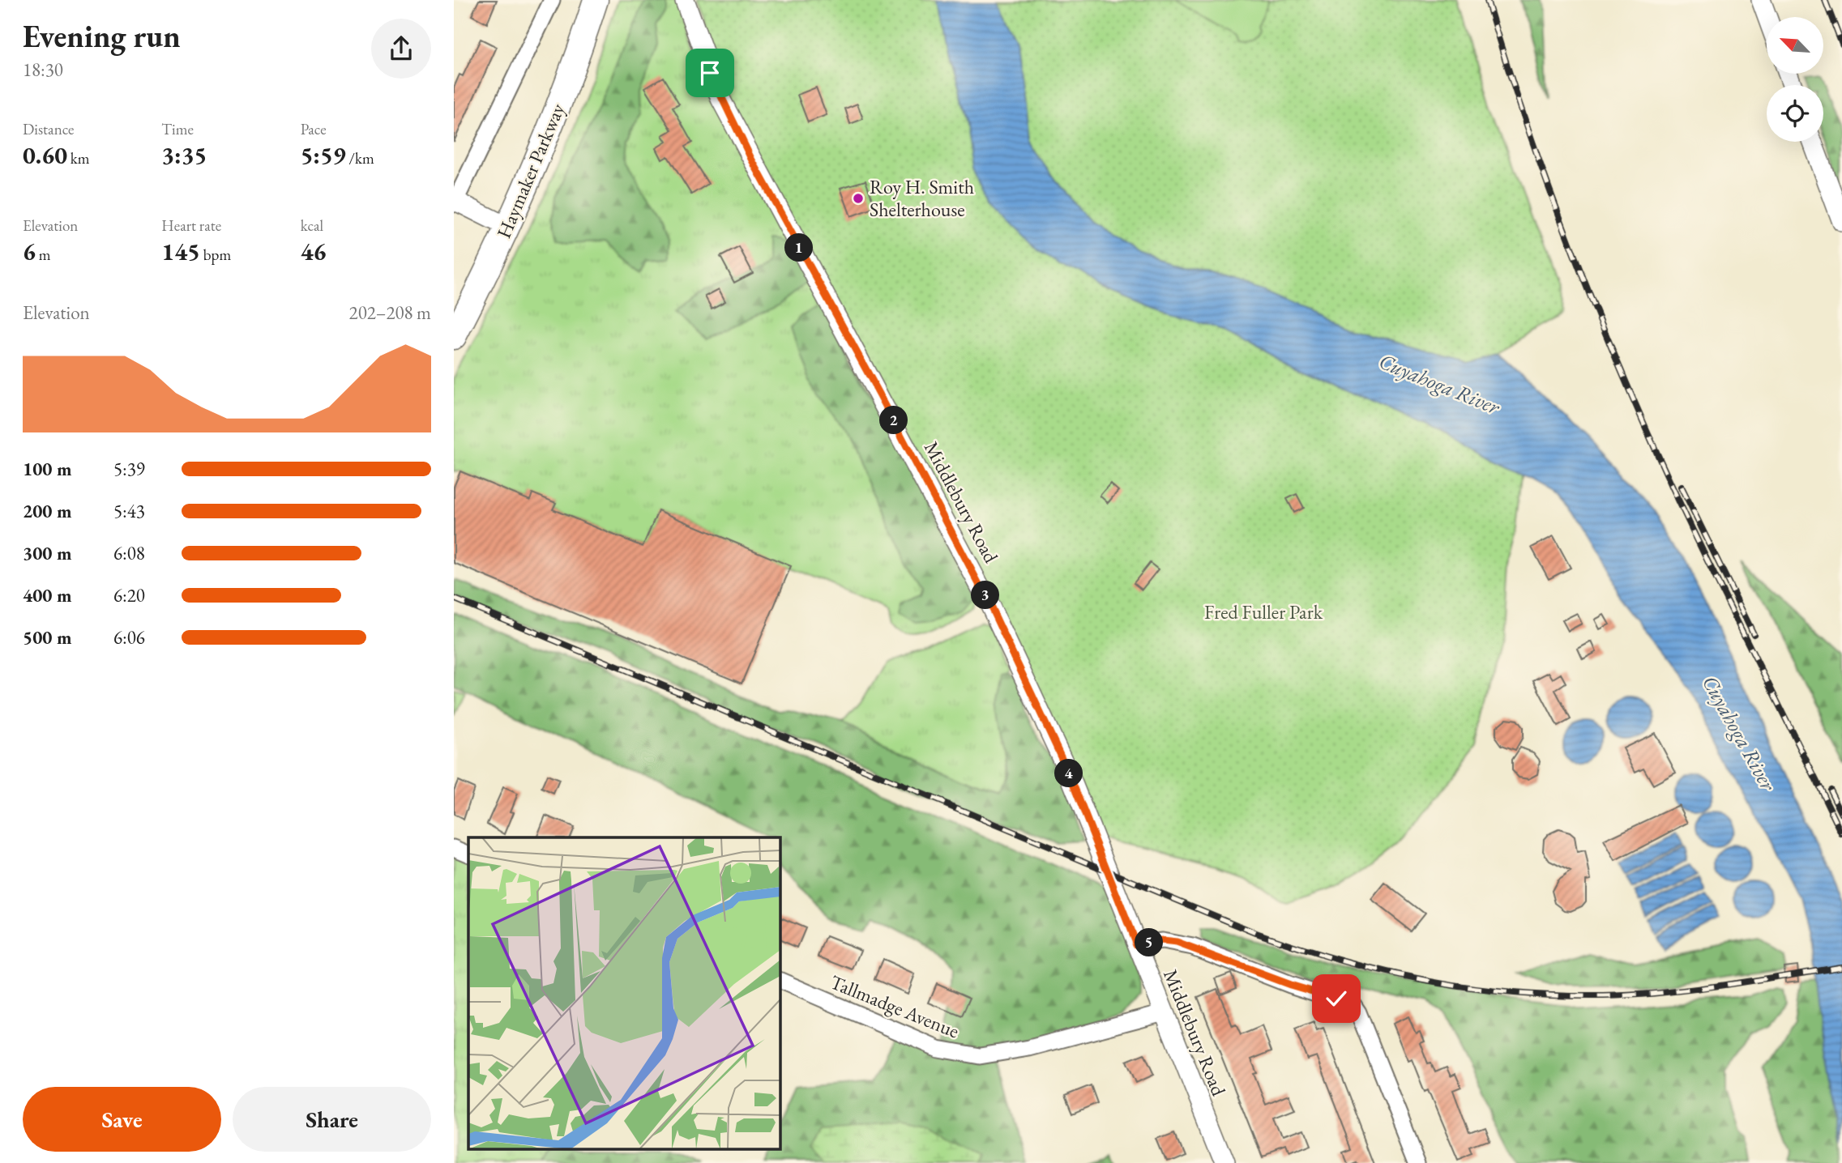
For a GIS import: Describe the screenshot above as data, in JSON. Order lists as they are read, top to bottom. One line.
{"streets":{"main road":["Haymaker Parkway"],"street":["Middlebury Road","Tallmadge Avenue"]},"crossings":[["Middlebury Road","Tallmadge Avenue"]],"water":["Cuyahoga River"],"parks":["Fred Fuller Park"],"places":["Roy H. Smith Shelterhouse"],"north":"top left","page":{"heading":["Evening run","18:30"],"stats":[["Distance","0.60 km"],["Time","3:35"],["Pace","5:59 /km"],["Elevation","6 m"],["Heart rate","145 bpm"],["kcal","46"]],"pins":["1","2","3","4","5"],"chart":["Elevation","202–208 m"],"list":[{"name":"100 m","note":"5:39"},{"name":"200 m","note":"5:43"},{"name":"300 m","note":"6:08"},{"name":"400 m","note":"6:20"},{"name":"500 m","note":"6:06"}],"buttons":["Save","Share"]}}
